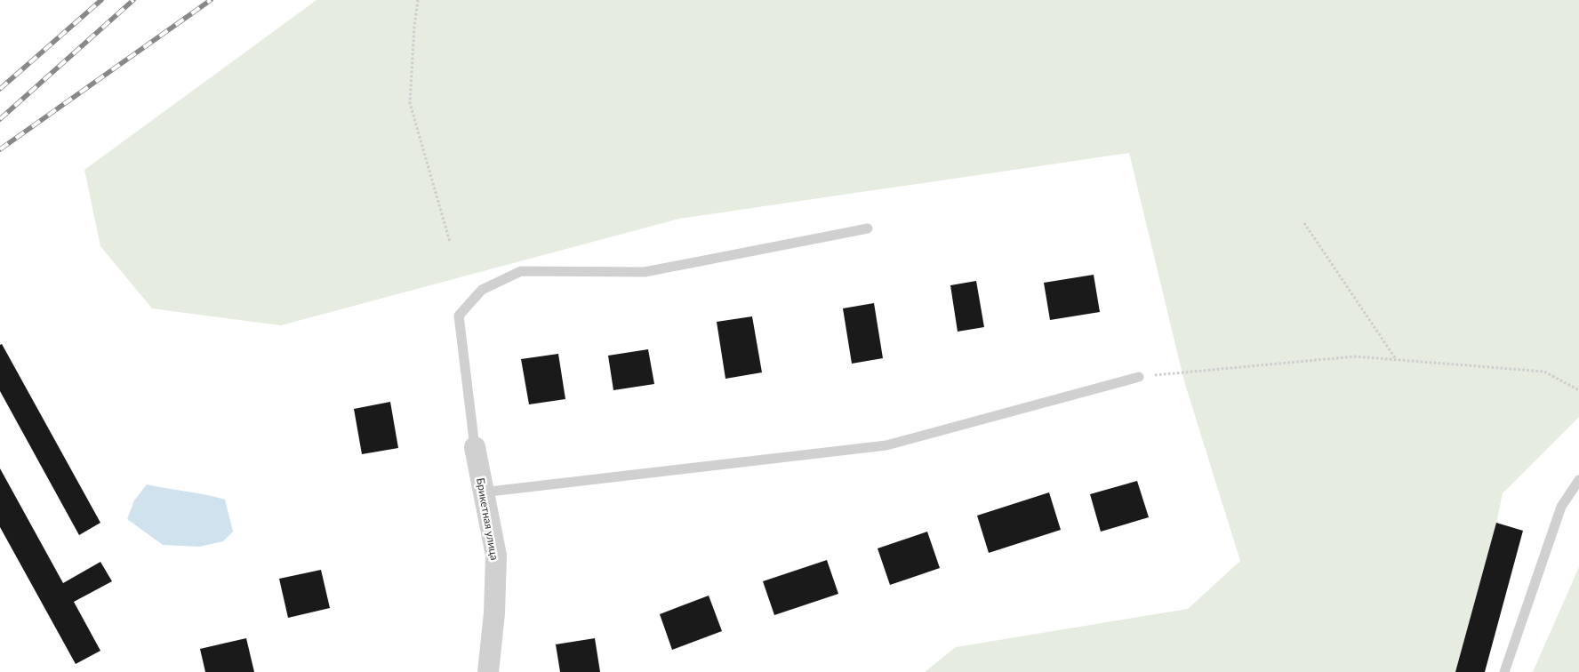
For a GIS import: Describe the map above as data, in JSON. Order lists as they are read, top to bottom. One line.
{"streets":{"street":["Брикетная улица"]}}
